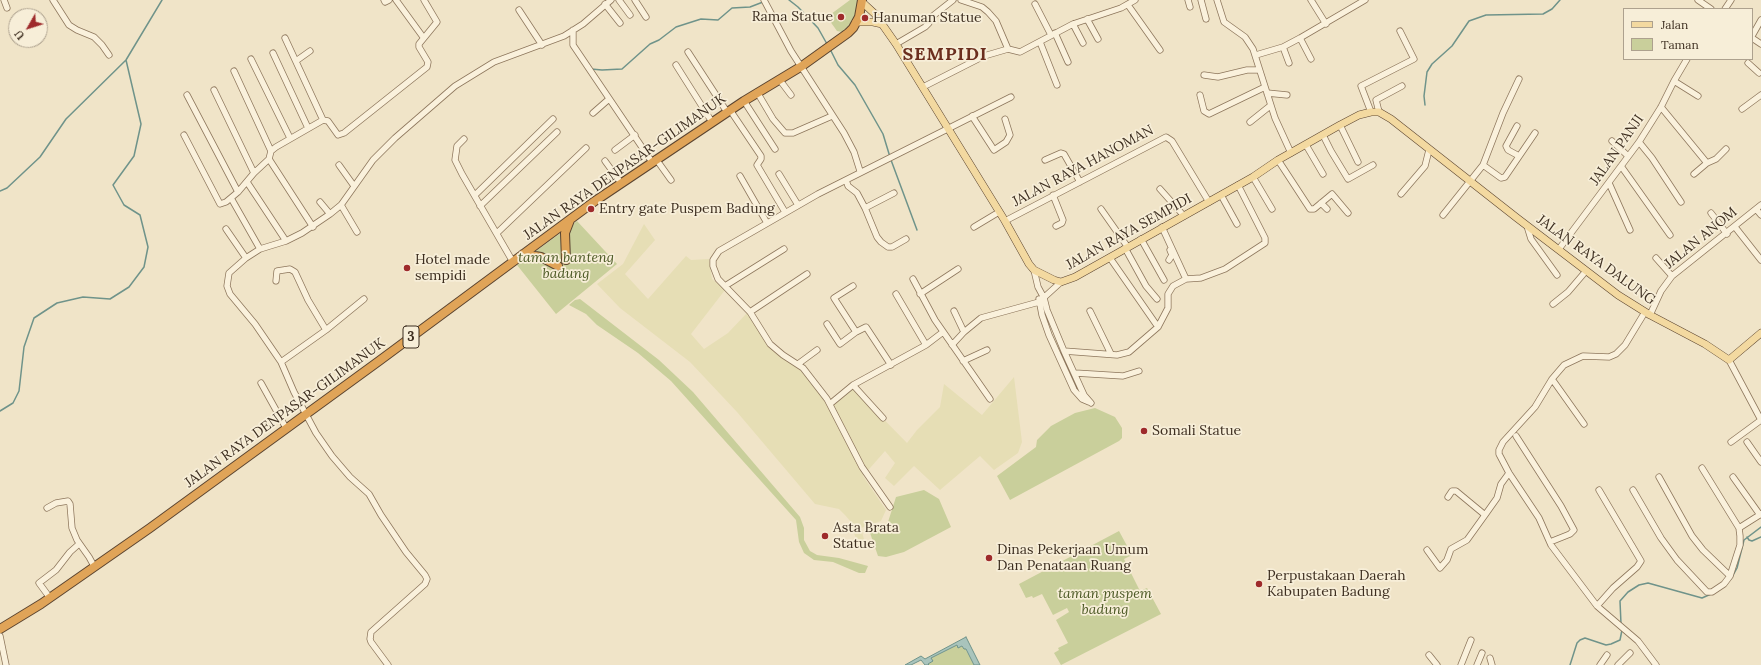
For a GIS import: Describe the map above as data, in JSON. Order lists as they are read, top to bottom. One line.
{"streets":{"highway":["JALAN RAYA DENPASAR-GILIMANUK","3"],"main road":["JALAN RAYA SEMPIDI","JALAN RAYA DALUNG"],"street":["JALAN PANJI","JALAN RAYA HANOMAN","JALAN ANOM"]},"crossings":[["JALAN PANJI","JALAN RAYA DALUNG"],["JALAN RAYA HANOMAN","JALAN RAYA SEMPIDI"],["JALAN RAYA DENPASAR-GILIMANUK","3"],["JALAN ANOM","JALAN RAYA DALUNG"]],"districts":["SEMPIDI"],"parks":["taman banteng badung","taman puspem badung"],"places":["Rama Statue","Hanuman Statue","Entry gate Puspem Badung","Hotel made sempidi","Somali Statue","Asta Brata Statue","Dinas Pekerjaan Umum Dan Penataan Ruang","Perpustakaan Daerah Kabupaten Badung"],"legend":["Jalan","Taman"],"north":"bottom left"}
